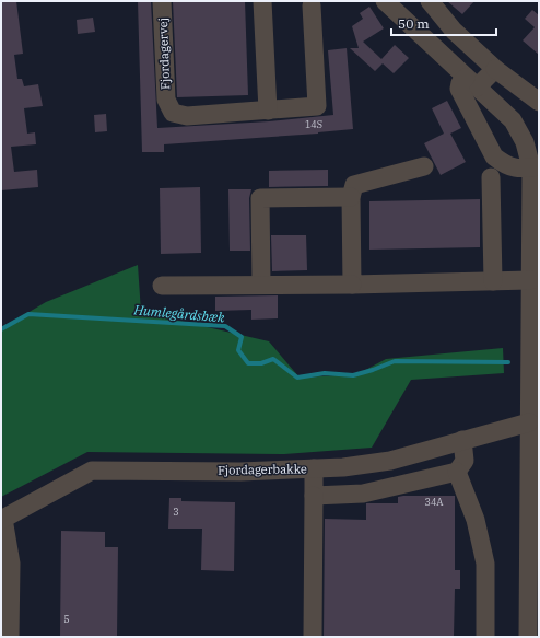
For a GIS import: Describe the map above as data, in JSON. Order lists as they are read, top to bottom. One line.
{"streets":{"street":["Fjordagervej","Fjordagerbakke"]},"water":["Humlegårdsbæk"],"house_numbers":["14S","34A","3","5"],"scale_bar":"50 m"}
